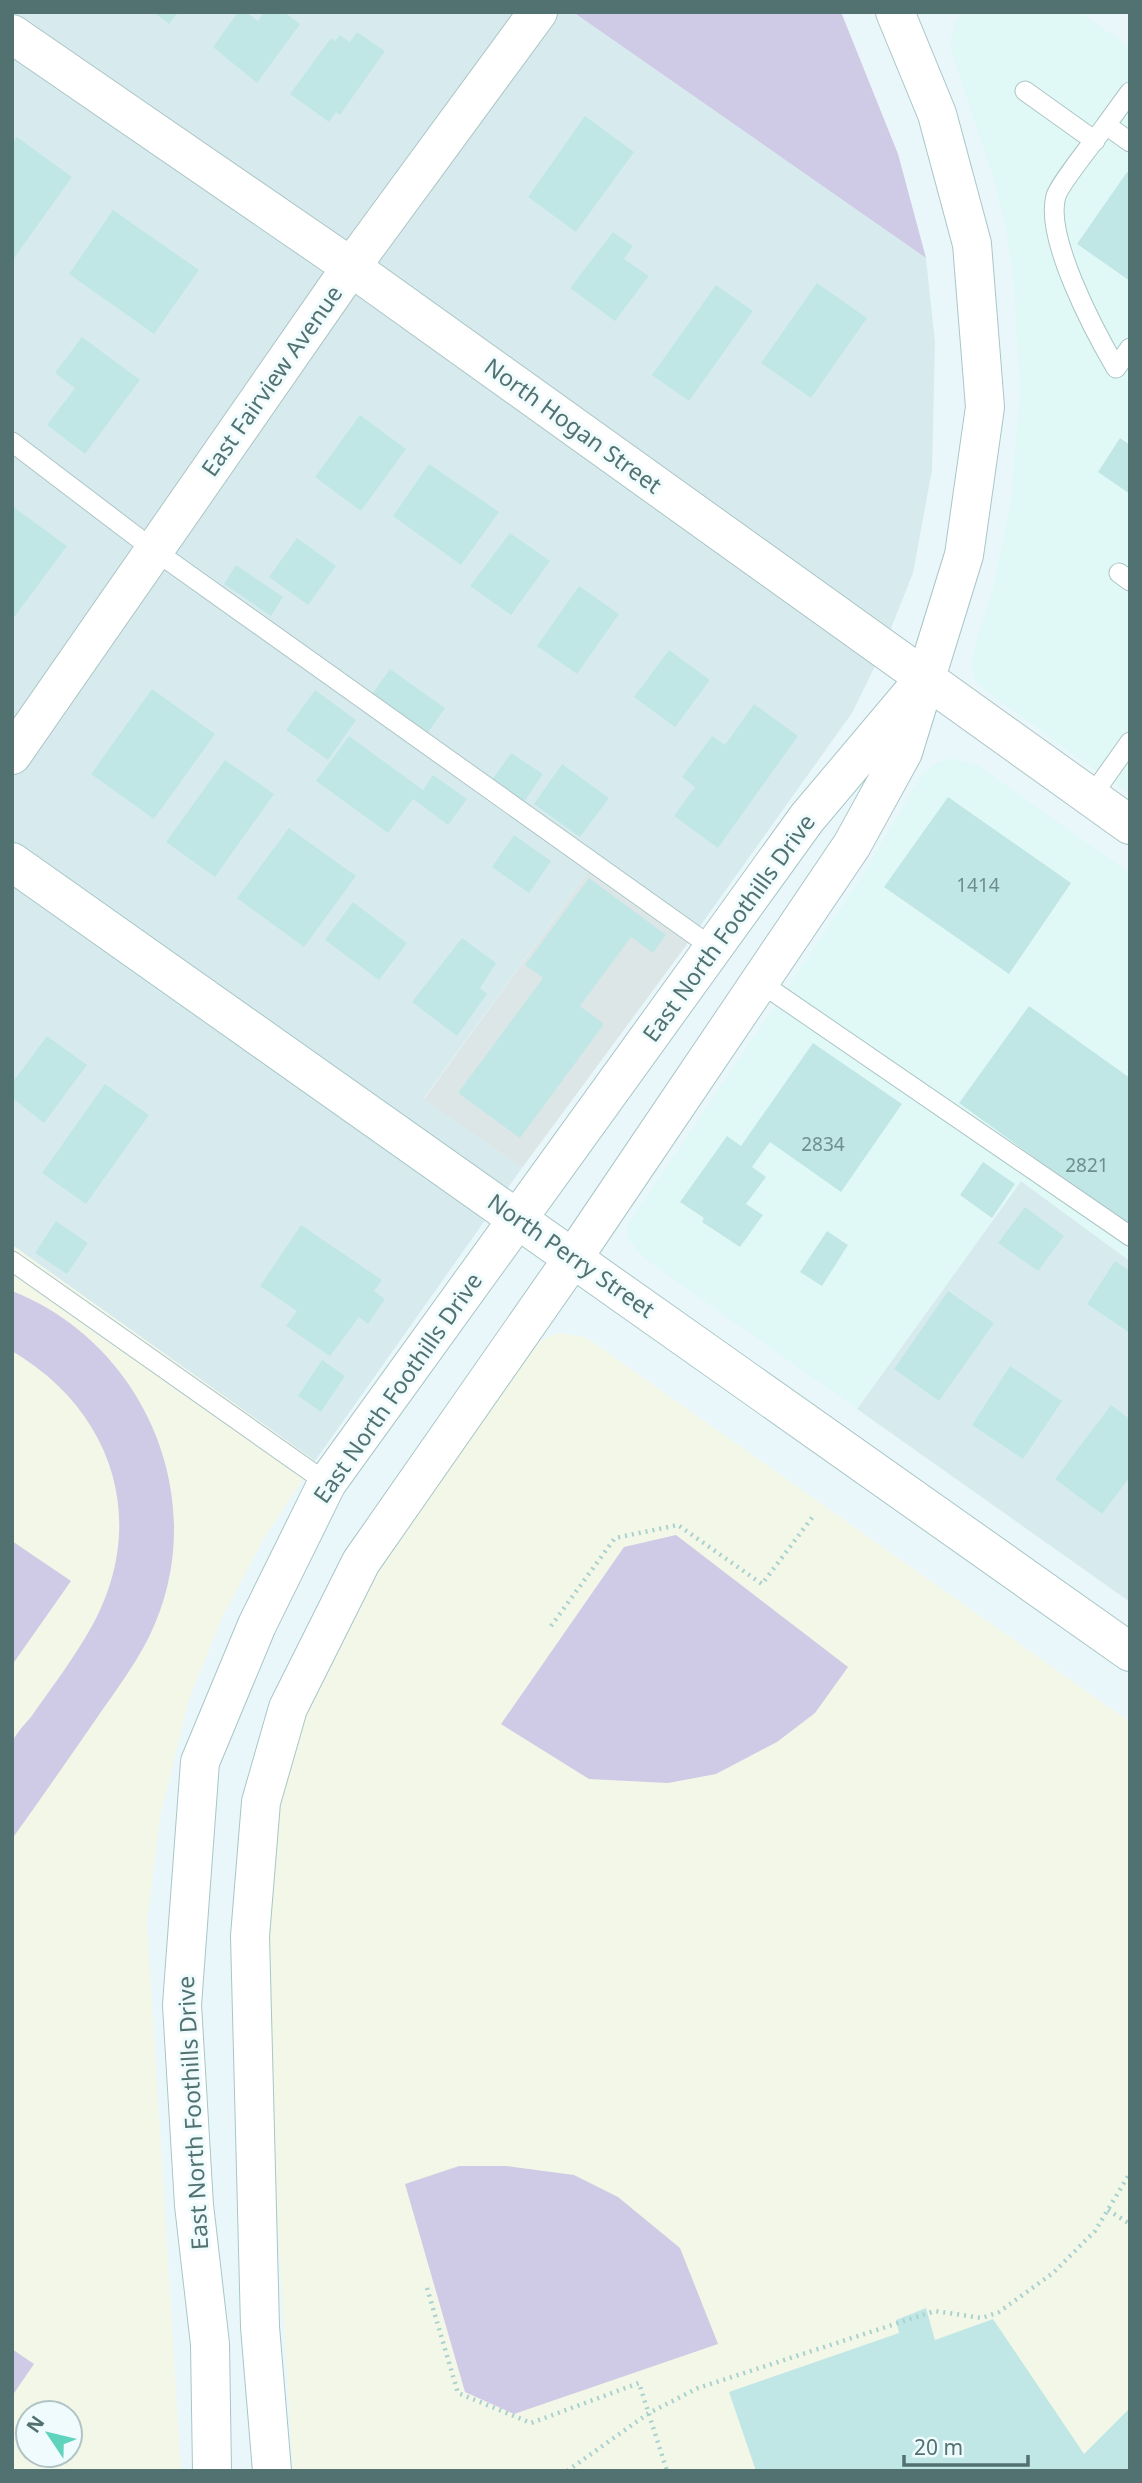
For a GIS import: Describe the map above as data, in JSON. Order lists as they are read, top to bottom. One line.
{"streets":{"main road":["East Fairview Avenue","North Hogan Street","East North Foothills Drive","North Perry Street"]},"crossings":[["East Fairview Avenue","North Hogan Street"],["North Hogan Street","East North Foothills Drive"],["East North Foothills Drive","North Perry Street"]],"house_numbers":["1414","2834","2821"],"scale_bar":"20 m","north":"top left"}
